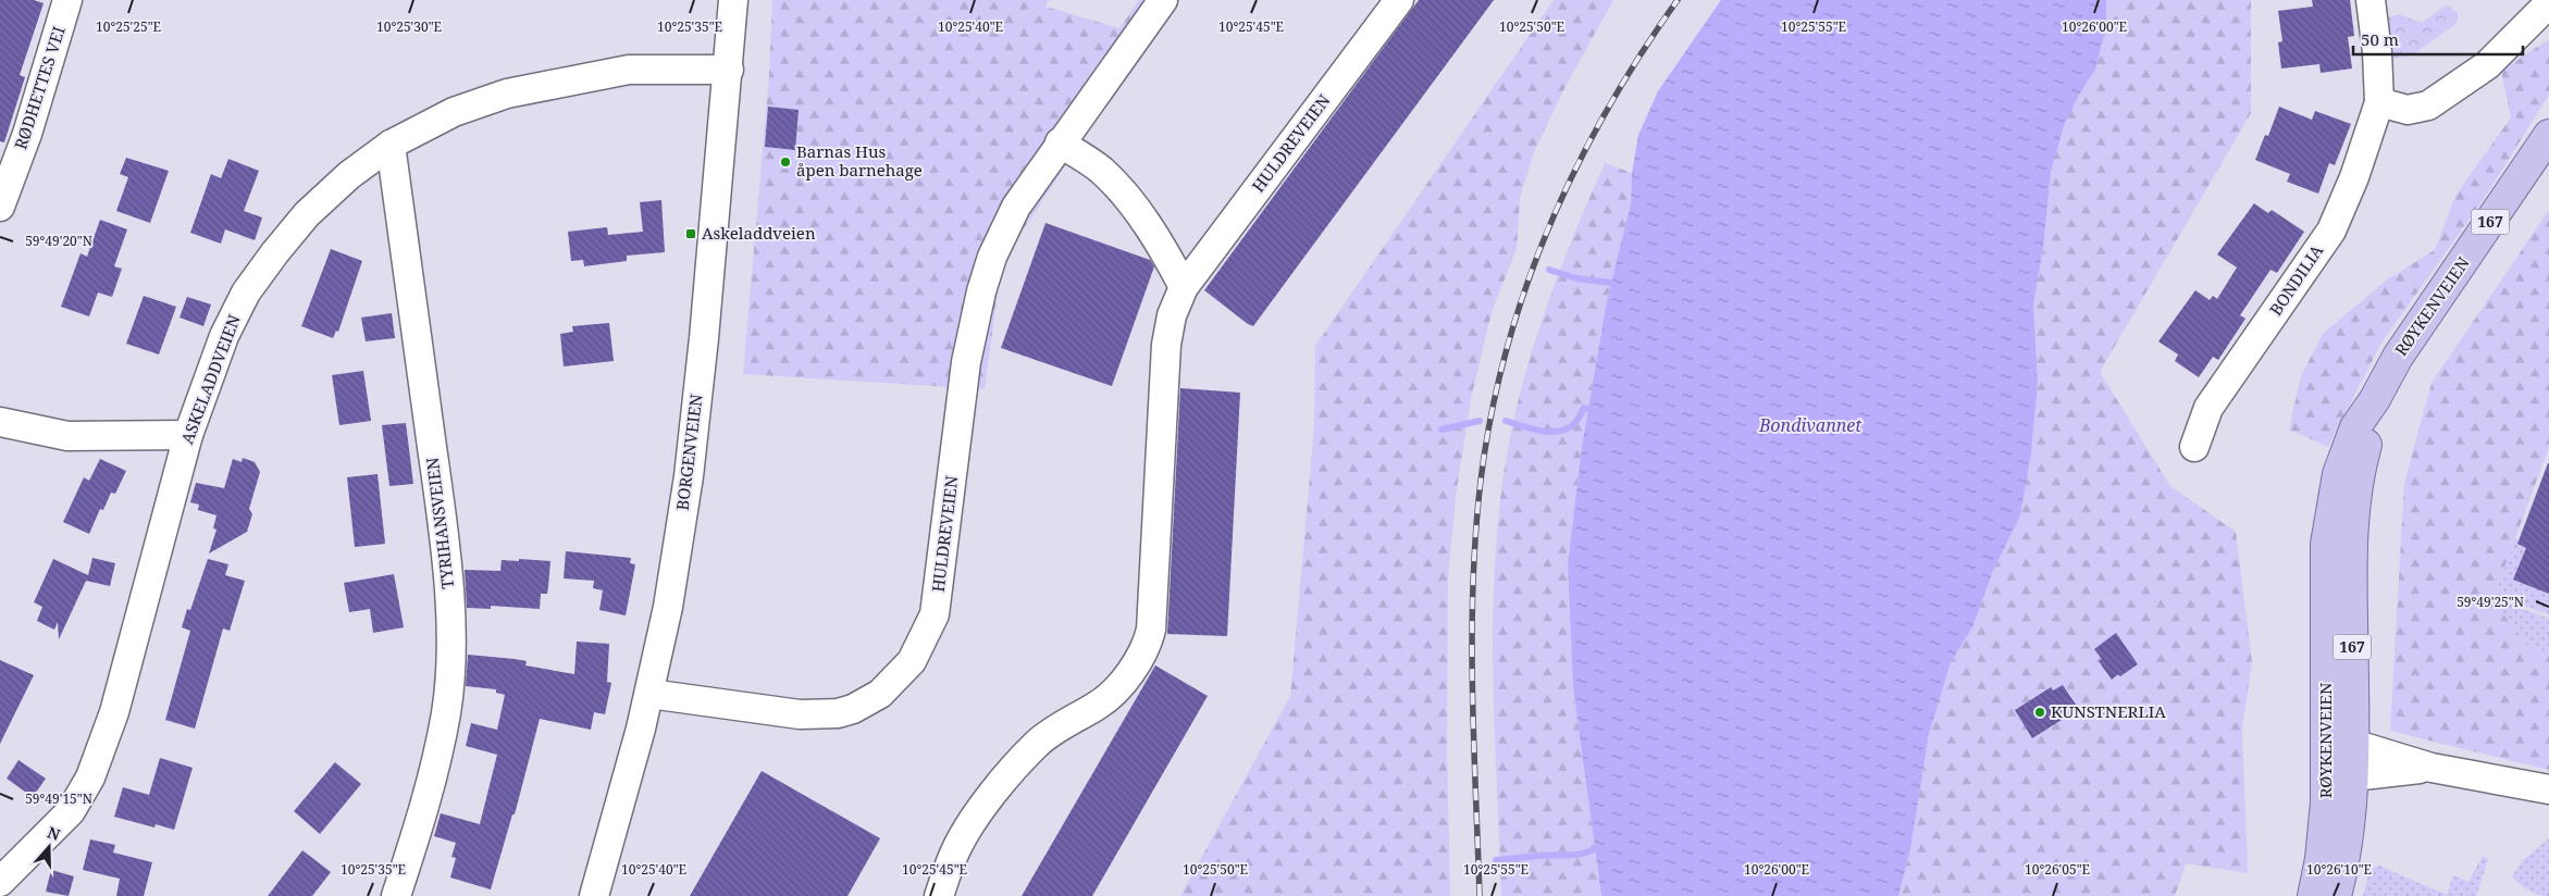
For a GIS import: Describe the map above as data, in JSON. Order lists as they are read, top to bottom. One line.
{"streets":{"main road":["167","RØYKENVEIEN"],"street":["RØDHETTES VEI","HULDREVEIEN","BONDILIA","ASKELADDVEIEN","BORGENVEIEN","TYRIHANSVEIEN"]},"crossings":[["HULDREVEIEN","BORGENVEIEN"],["ASKELADDVEIEN","BORGENVEIEN"],["ASKELADDVEIEN","TYRIHANSVEIEN"]],"water":["Bondivannet"],"places":{"other":["Barnas Hus åpen barnehage","KUNSTNERLIA"],"transit":["Askeladdveien"]},"scale_bar":"50 m","north":"top","coordinates":["10°25'25\"E","10°25'30\"E","10°25'35\"E","10°25'40\"E","10°25'45\"E","10°25'55\"E","10°25'50\"E","10°26'00\"E","59°49'20\"N","59°49'25\"N","59°49'15\"N","10°26'05\"E","10°26'10\"E"]}
